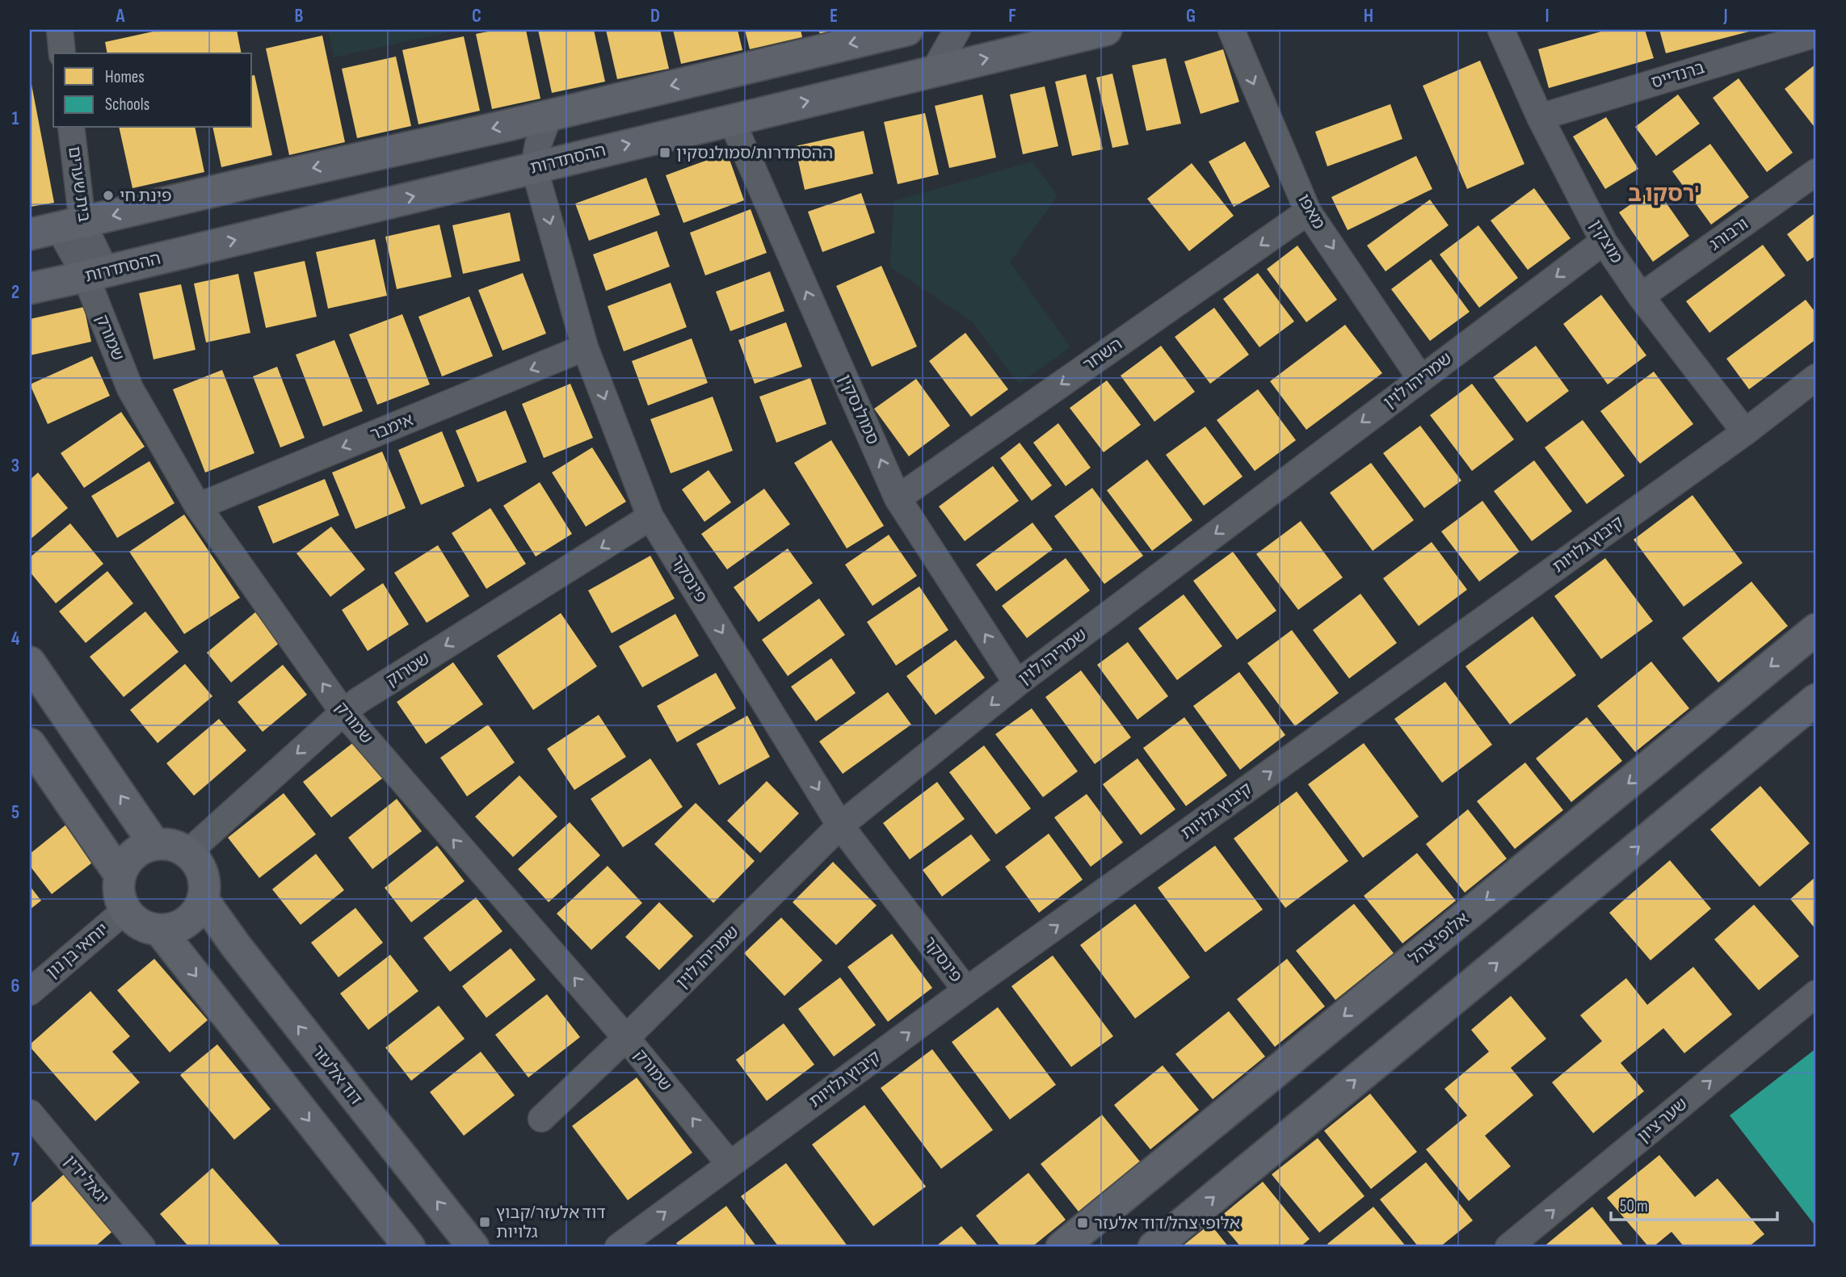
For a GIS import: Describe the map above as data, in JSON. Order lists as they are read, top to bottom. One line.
{"streets":{"street":["ברנדייס","ההסתדרות","בית שערים","מאפו","ורבורג","מוצקין","שמורק","השחר","שמריהו לוין","סמולנסקין","אימבר","קיבוץ גלויות","פינסקר","שטרוק","אלופי צהל","יוחאי בן נון","דוד אלעזר","שער ציון","יגאל ידין"]},"crossings":[["ברנדייס","מוצקין"],["ההסתדרות","שמורק"],["ההסתדרות","סמולנסקין"],["ההסתדרות","פינסקר"],["בית שערים","שמורק"],["מאפו","השחר"],["מאפו","שמריהו לוין"],["ורבורג","מוצקין"],["מוצקין","שמריהו לוין"],["מוצקין","קיבוץ גלויות"],["שמורק","שמריהו לוין"],["שמורק","אימבר"],["שמורק","קיבוץ גלויות"],["שמורק","שטרוק"],["השחר","סמולנסקין"],["שמריהו לוין","סמולנסקין"],["שמריהו לוין","פינסקר"],["אימבר","פינסקר"],["קיבוץ גלויות","פינסקר"],["פינסקר","שטרוק"],["שטרוק","יוחאי בן נון"],["שטרוק","דוד אלעזר"],["יוחאי בן נון","דוד אלעזר"]],"one_way":["מאפו","שמורק","השחר","שמריהו לוין","סמולנסקין","אימבר","קיבוץ גלויות","פינסקר","שטרוק"],"districts":["רסקו ב'"],"places":{"transit":["ההסתדרות/סמולנסקין","דוד אלעזר/קבוץ גלויות","אלופי צהל/דוד אלעזר"],"other":["פינת חי"]},"legend":["Homes","Schools"],"scale_bar":"50 m","grid":{"columns":["A","B","C","D","E","F","G","H","I","J"],"rows":["1","2","3","4","5","6","7"]}}
